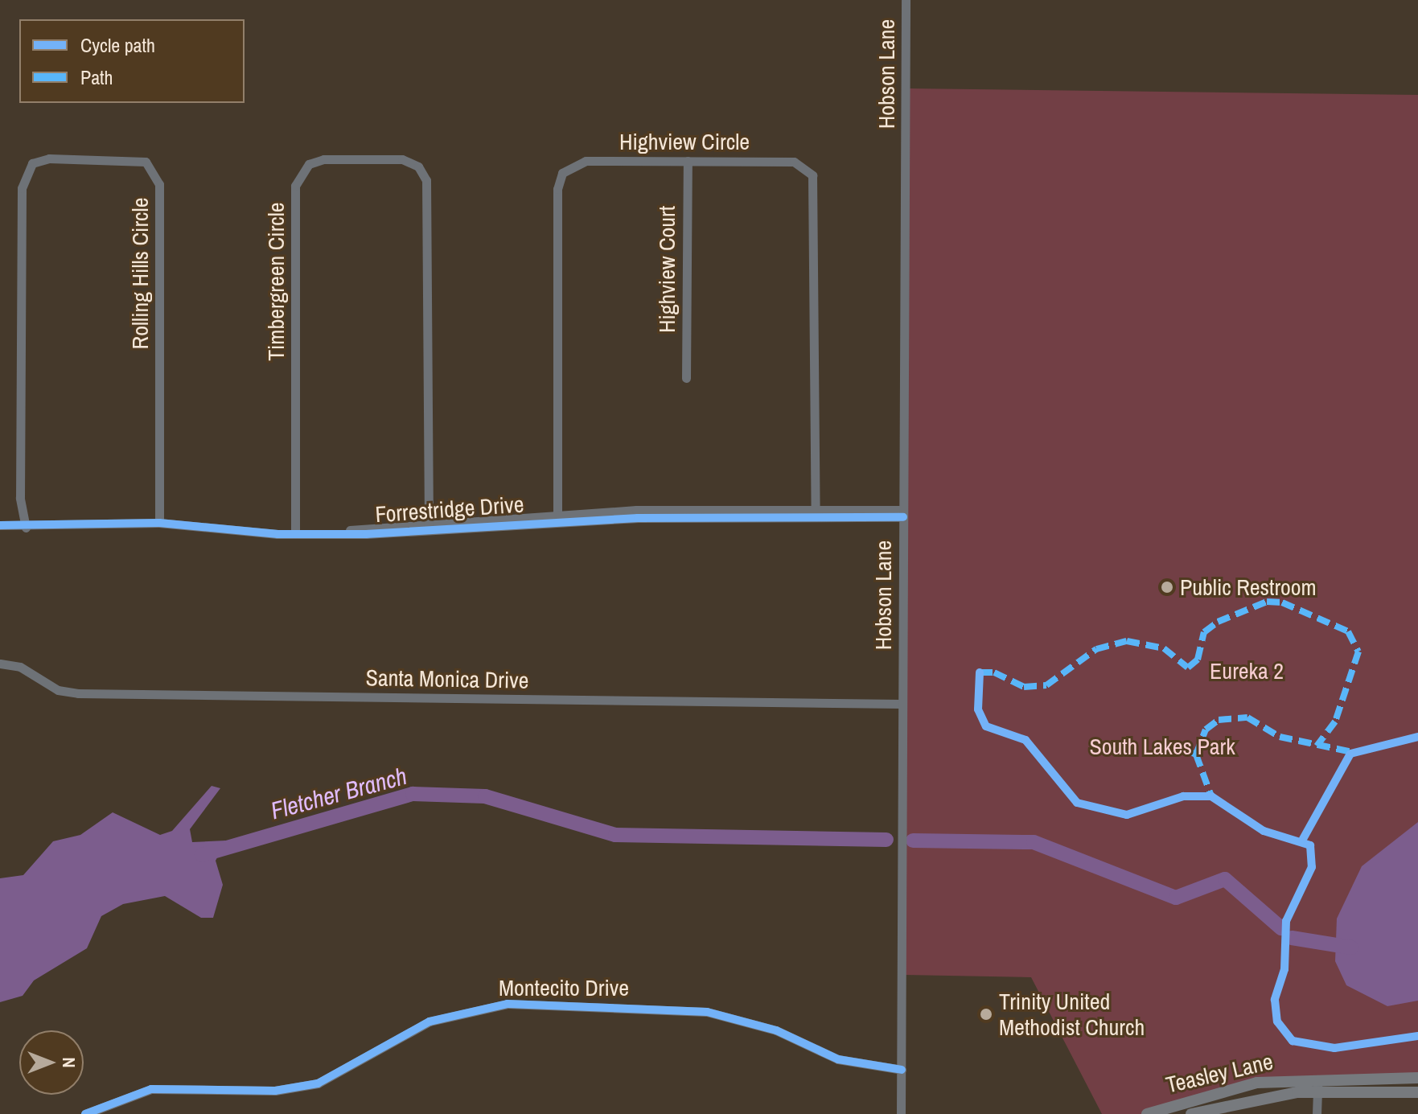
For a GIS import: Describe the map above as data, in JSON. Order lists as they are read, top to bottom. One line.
{"streets":{"main road":["Teasley Lane"],"street":["Hobson Lane","Highview Circle","Highview Court","Rolling Hills Circle","Timbergreen Circle","Forrestridge Drive","Santa Monica Drive","Montecito Drive"]},"crossings":[["Hobson Lane","Forrestridge Drive"],["Hobson Lane","Santa Monica Drive"],["Hobson Lane","Montecito Drive"],["Highview Circle","Highview Court"],["Highview Circle","Forrestridge Drive"],["Rolling Hills Circle","Forrestridge Drive"],["Timbergreen Circle","Forrestridge Drive"]],"water":["Fletcher Branch"],"parks":["Eureka 2","South Lakes Park"],"places":["Public Restroom","Trinity United Methodist Church"],"legend":["Cycle path","Path"],"north":"right"}
